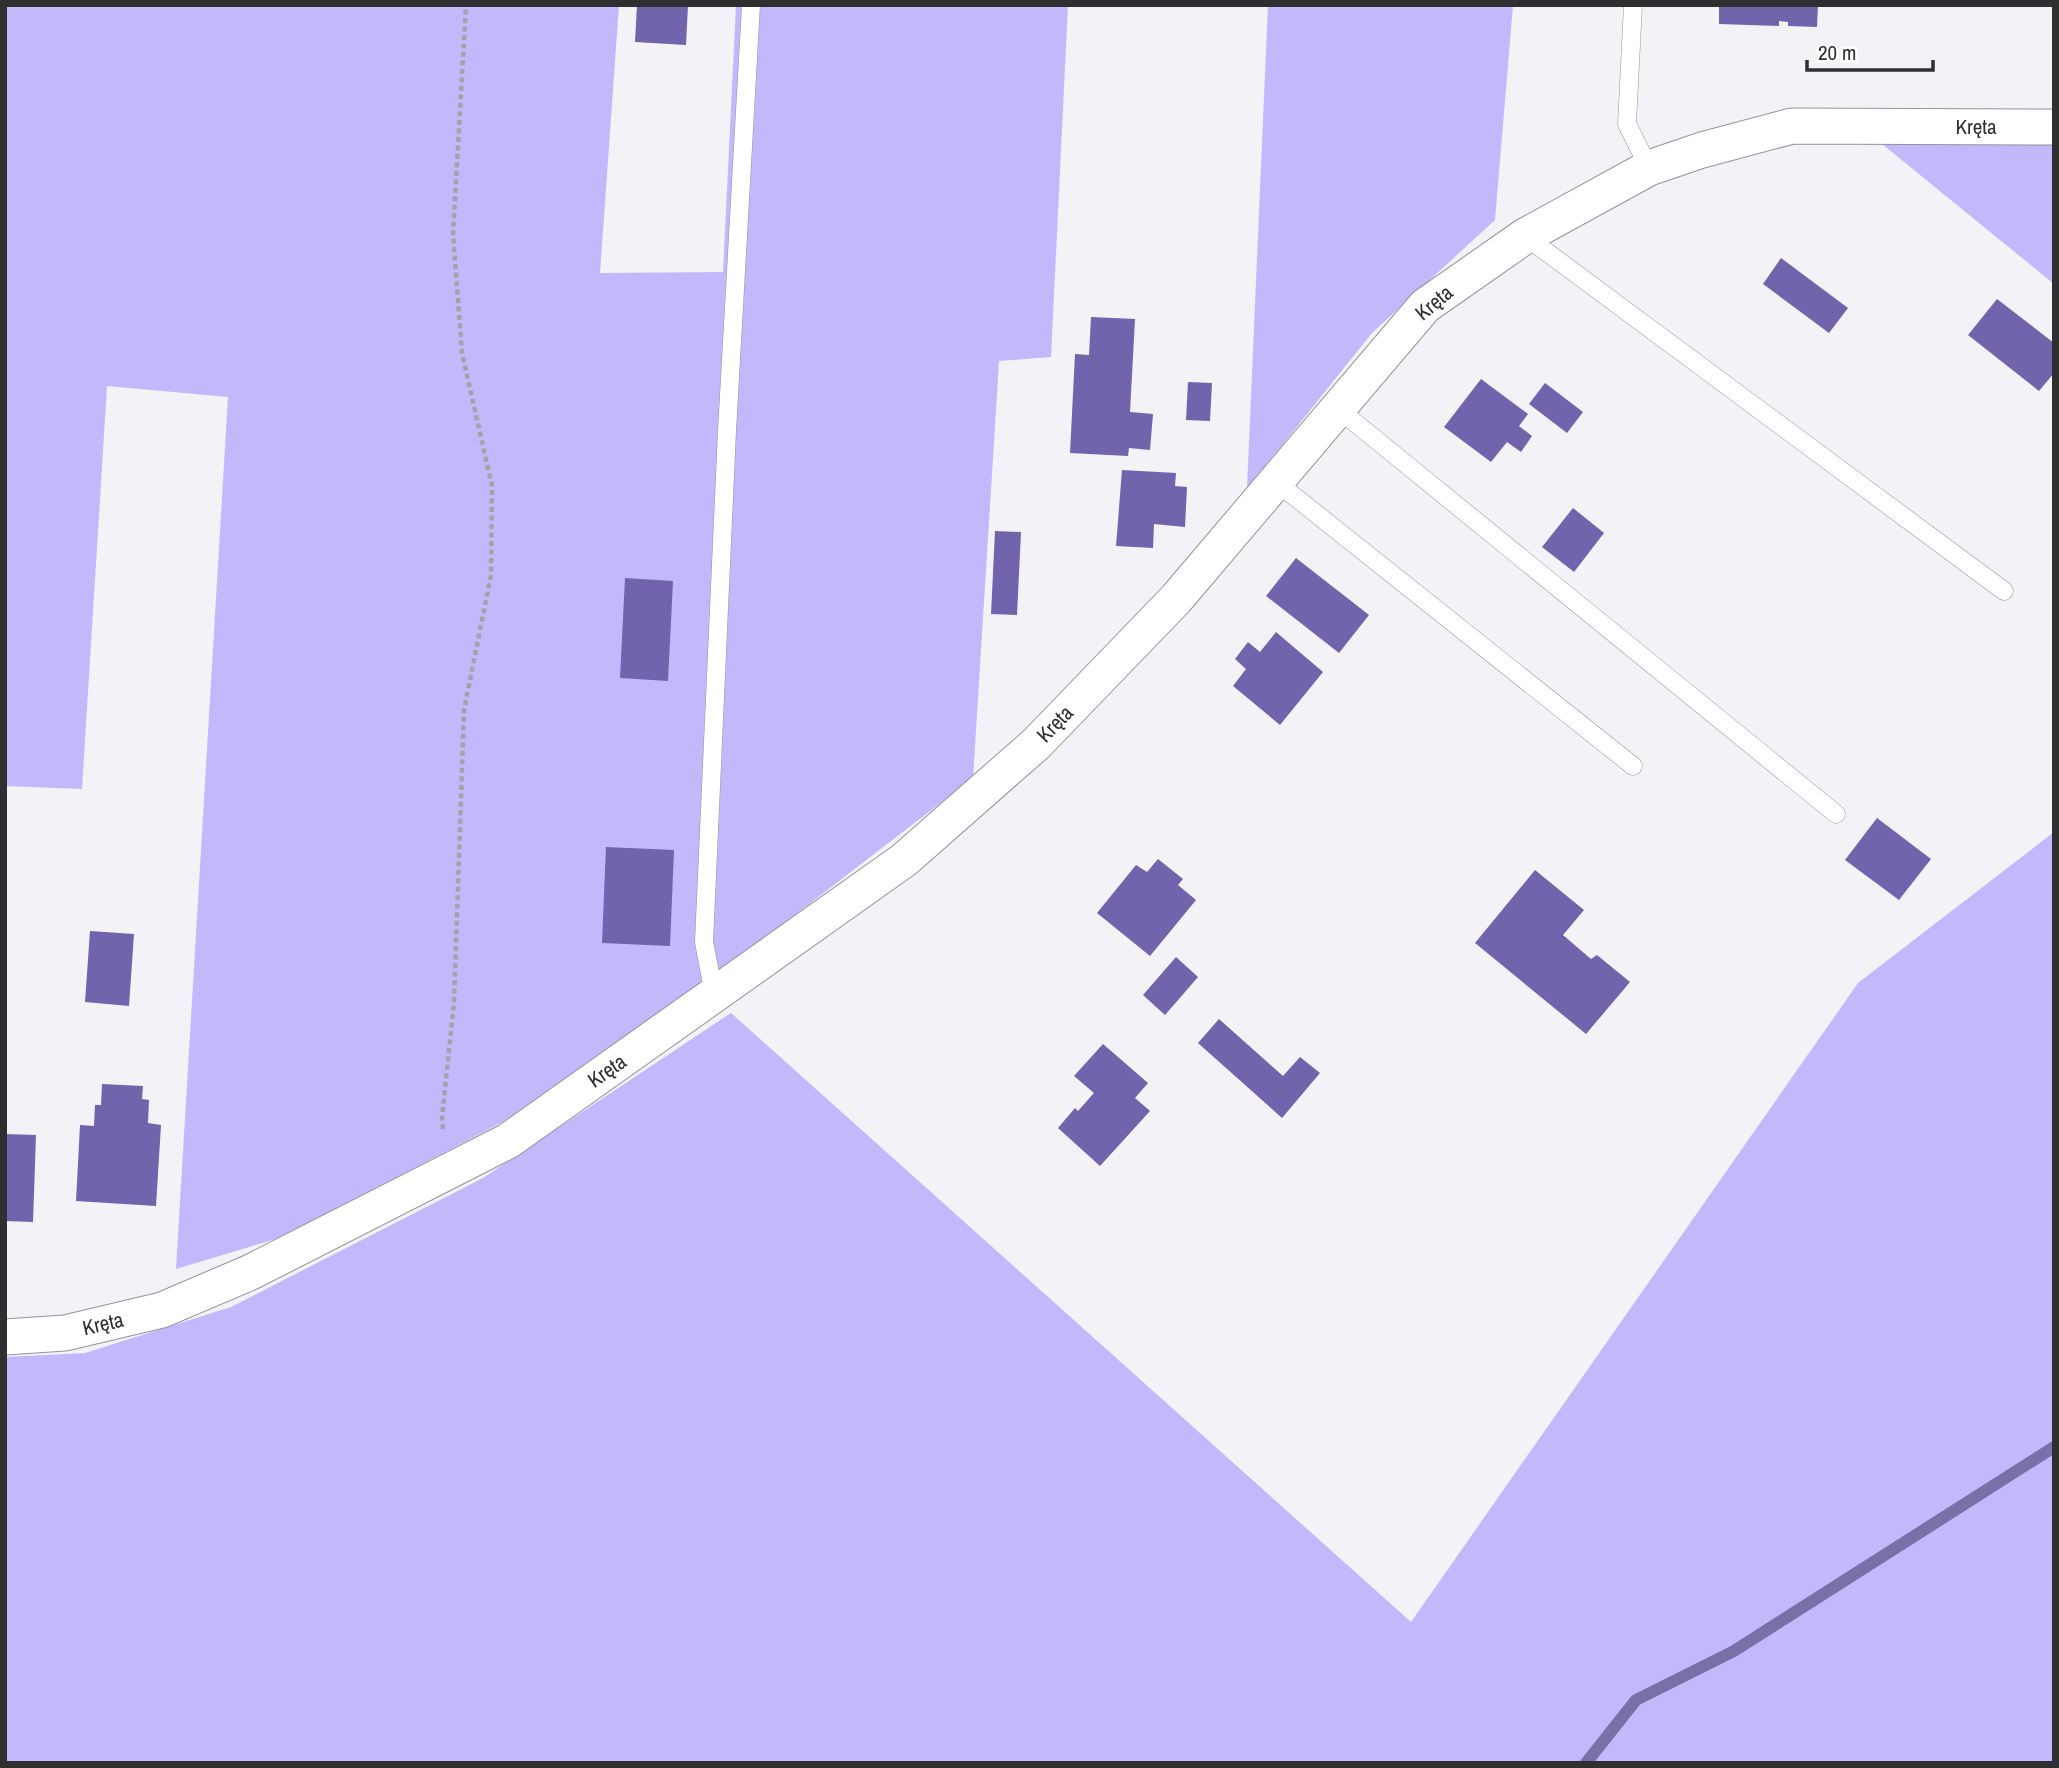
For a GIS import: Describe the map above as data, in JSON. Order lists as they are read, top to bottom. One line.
{"streets":{"street":["Kręta"]},"scale_bar":"20 m"}
